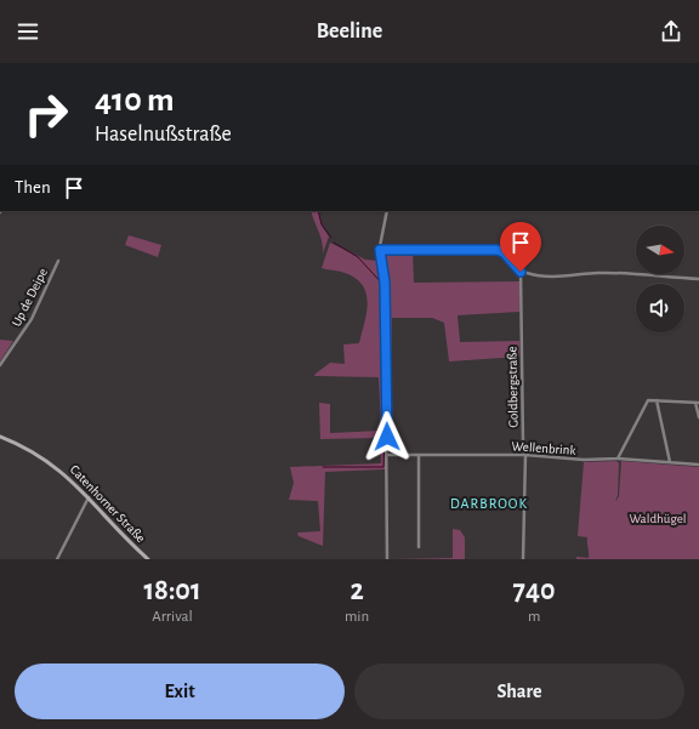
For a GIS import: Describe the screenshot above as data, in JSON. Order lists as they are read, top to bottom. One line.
{"streets":{"street":["Up de Deipe","Goldbergstraße","Wellenbrink","Catenhorner Straße"]},"crossings":[["Goldbergstraße","Wellenbrink"]],"districts":["DARBROOK"],"parks":["Waldhügel"],"north":"right","page":{"header":"Beeline","turn":["410 m","Haselnußstraße"],"then":"Then","eta":["18:01","Arrival","2","min","740","m"],"buttons":["Exit","Share"]}}
